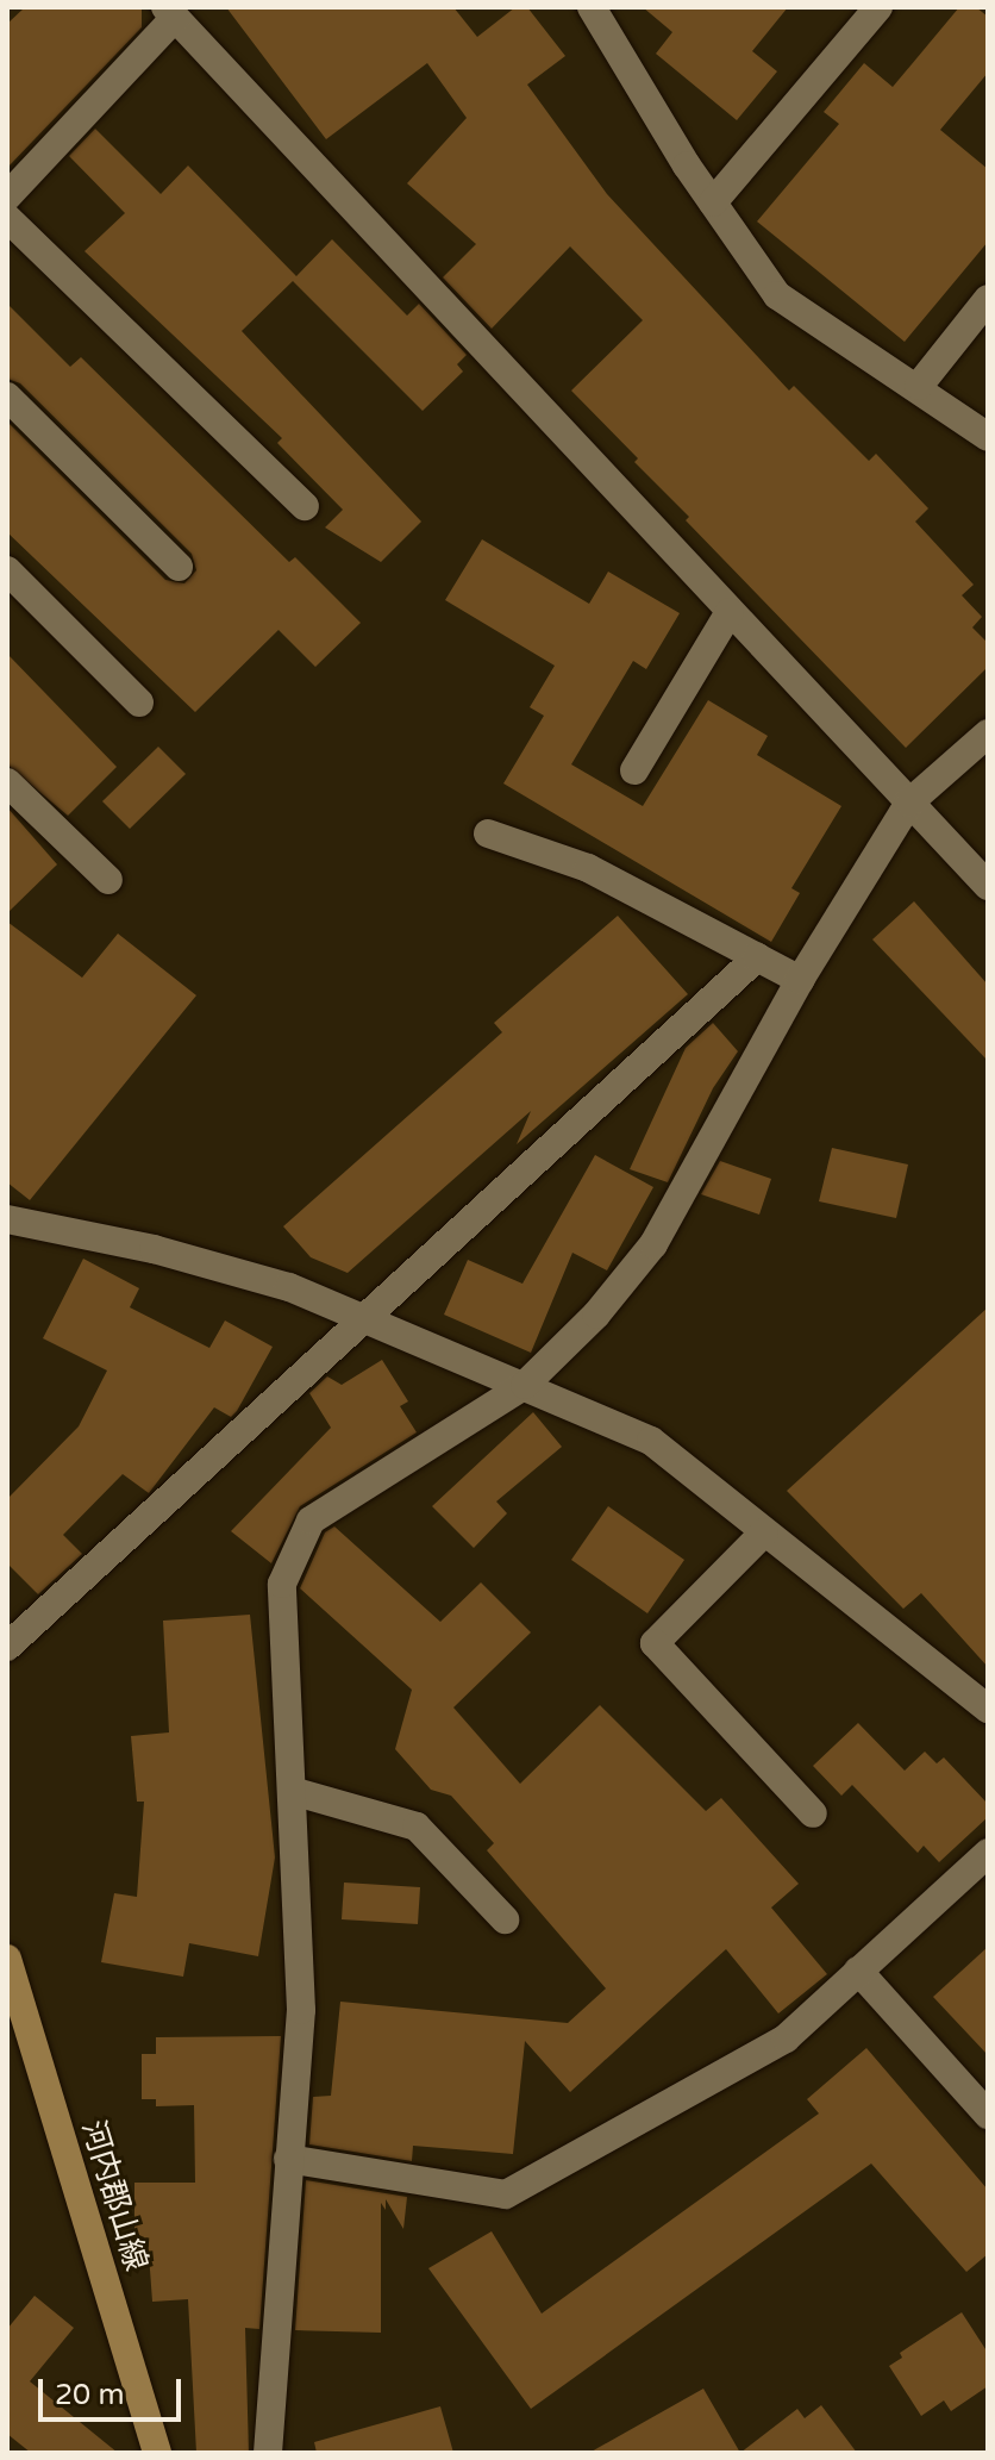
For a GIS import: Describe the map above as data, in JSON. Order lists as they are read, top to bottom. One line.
{"streets":{"main road":["河内郡山線"]},"scale_bar":"20 m"}
